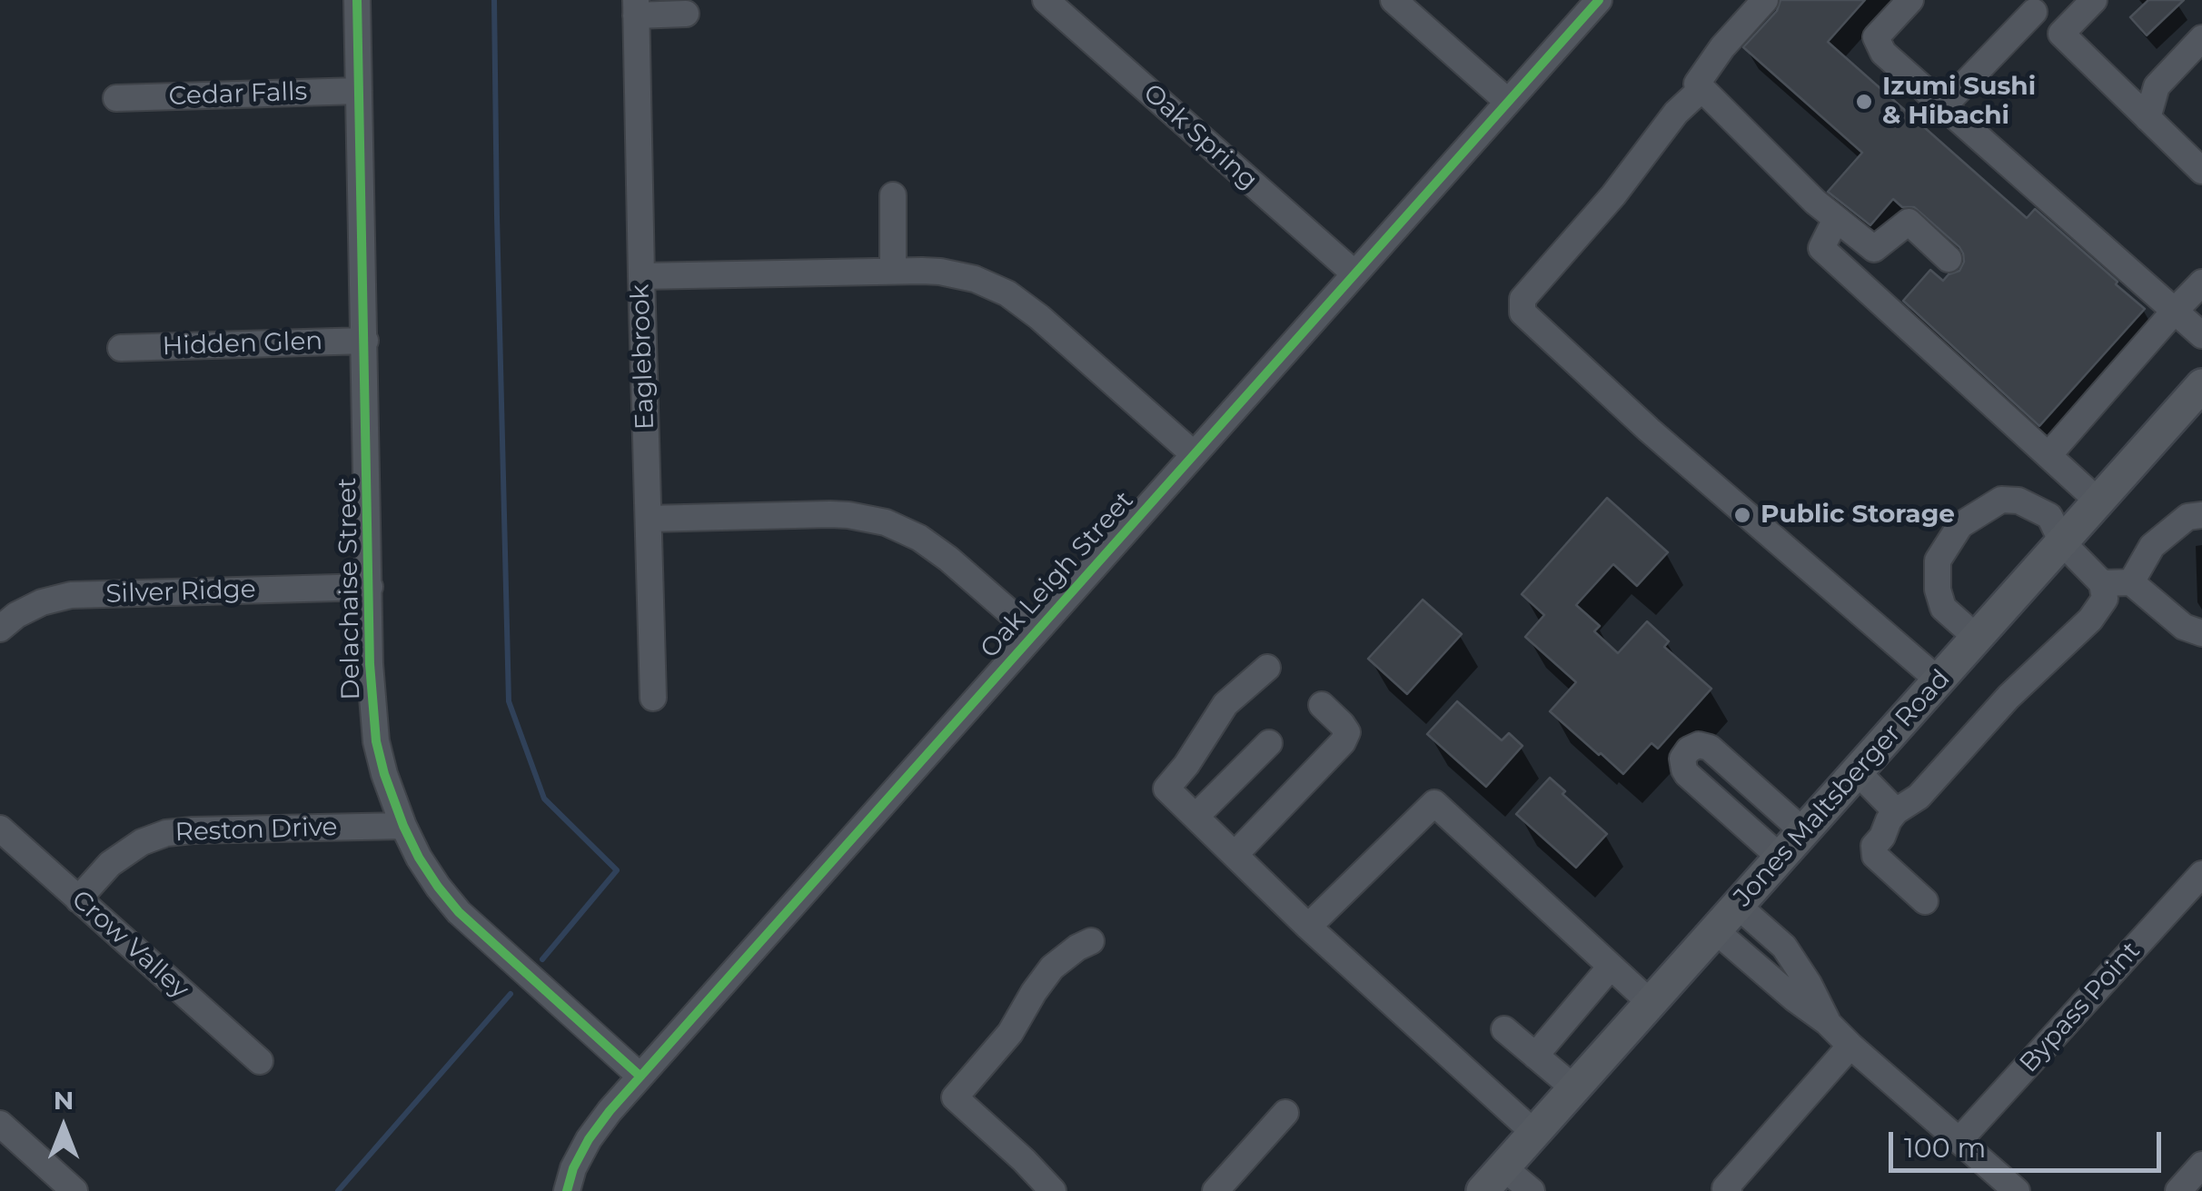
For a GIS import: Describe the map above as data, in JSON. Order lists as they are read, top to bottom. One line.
{"streets":{"main road":["Jones Maltsberger Road"],"street":["Cedar Falls","Oak Spring","Hidden Glen","Eaglebrook","Oak Leigh Street","Delachaise Street","Silver Ridge","Reston Drive","Crow Valley","Bypass Point"]},"crossings":[["Cedar Falls","Delachaise Street"],["Oak Spring","Oak Leigh Street"],["Hidden Glen","Delachaise Street"],["Oak Leigh Street","Delachaise Street"],["Delachaise Street","Silver Ridge"],["Delachaise Street","Reston Drive"],["Reston Drive","Crow Valley"]],"places":["Izumi Sushi & Hibachi","Public Storage"],"scale_bar":"100 m","north":"top"}
